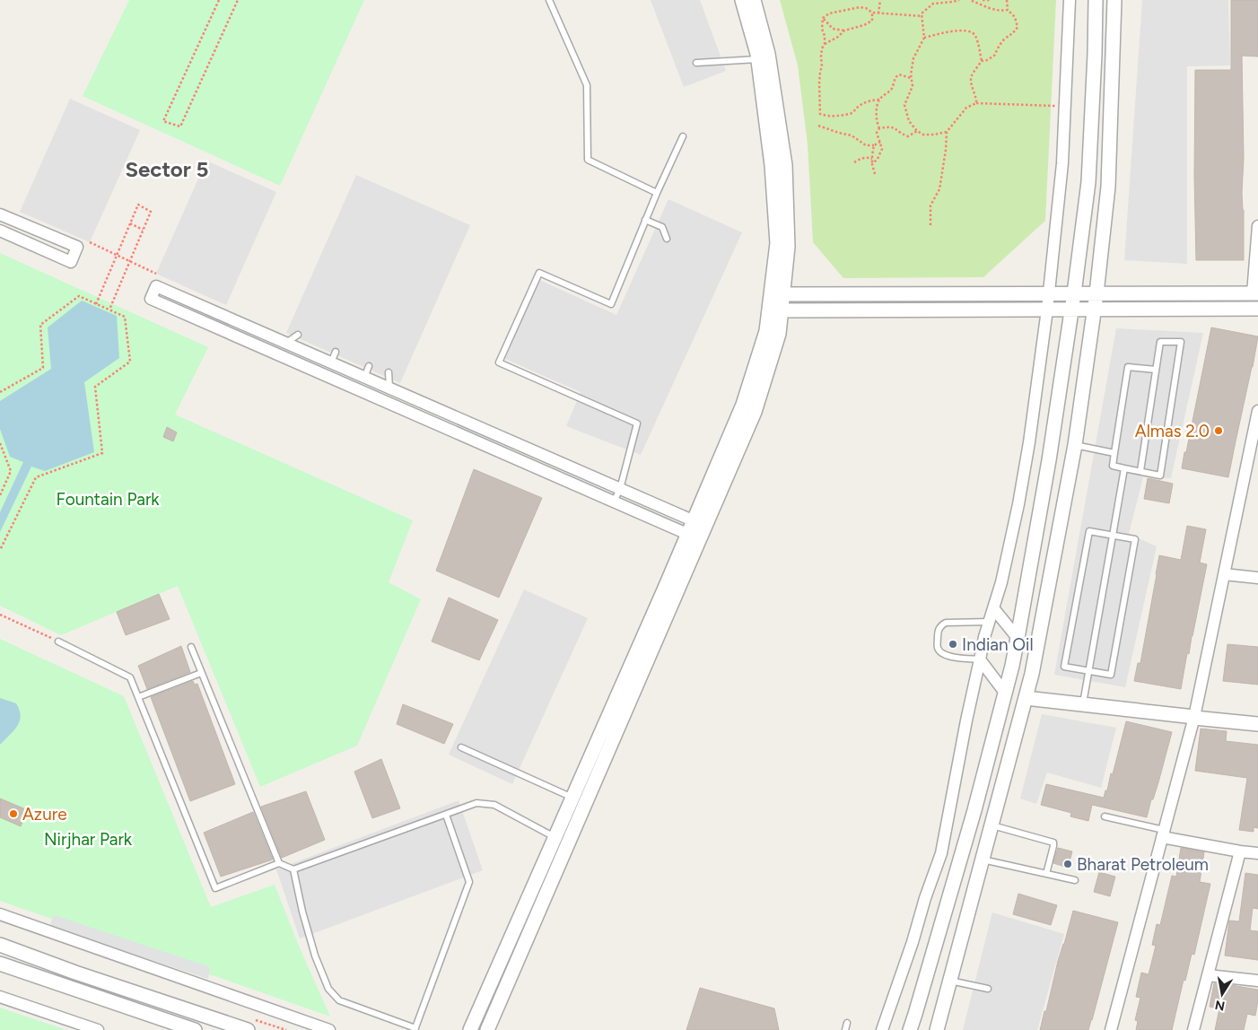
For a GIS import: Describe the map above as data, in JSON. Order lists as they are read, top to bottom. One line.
{"districts":["Sector 5"],"parks":["Fountain Park","Nirjhar Park"],"places":["Almas 2.0","Indian Oil","Azure","Bharat Petroleum"],"north":"bottom"}
